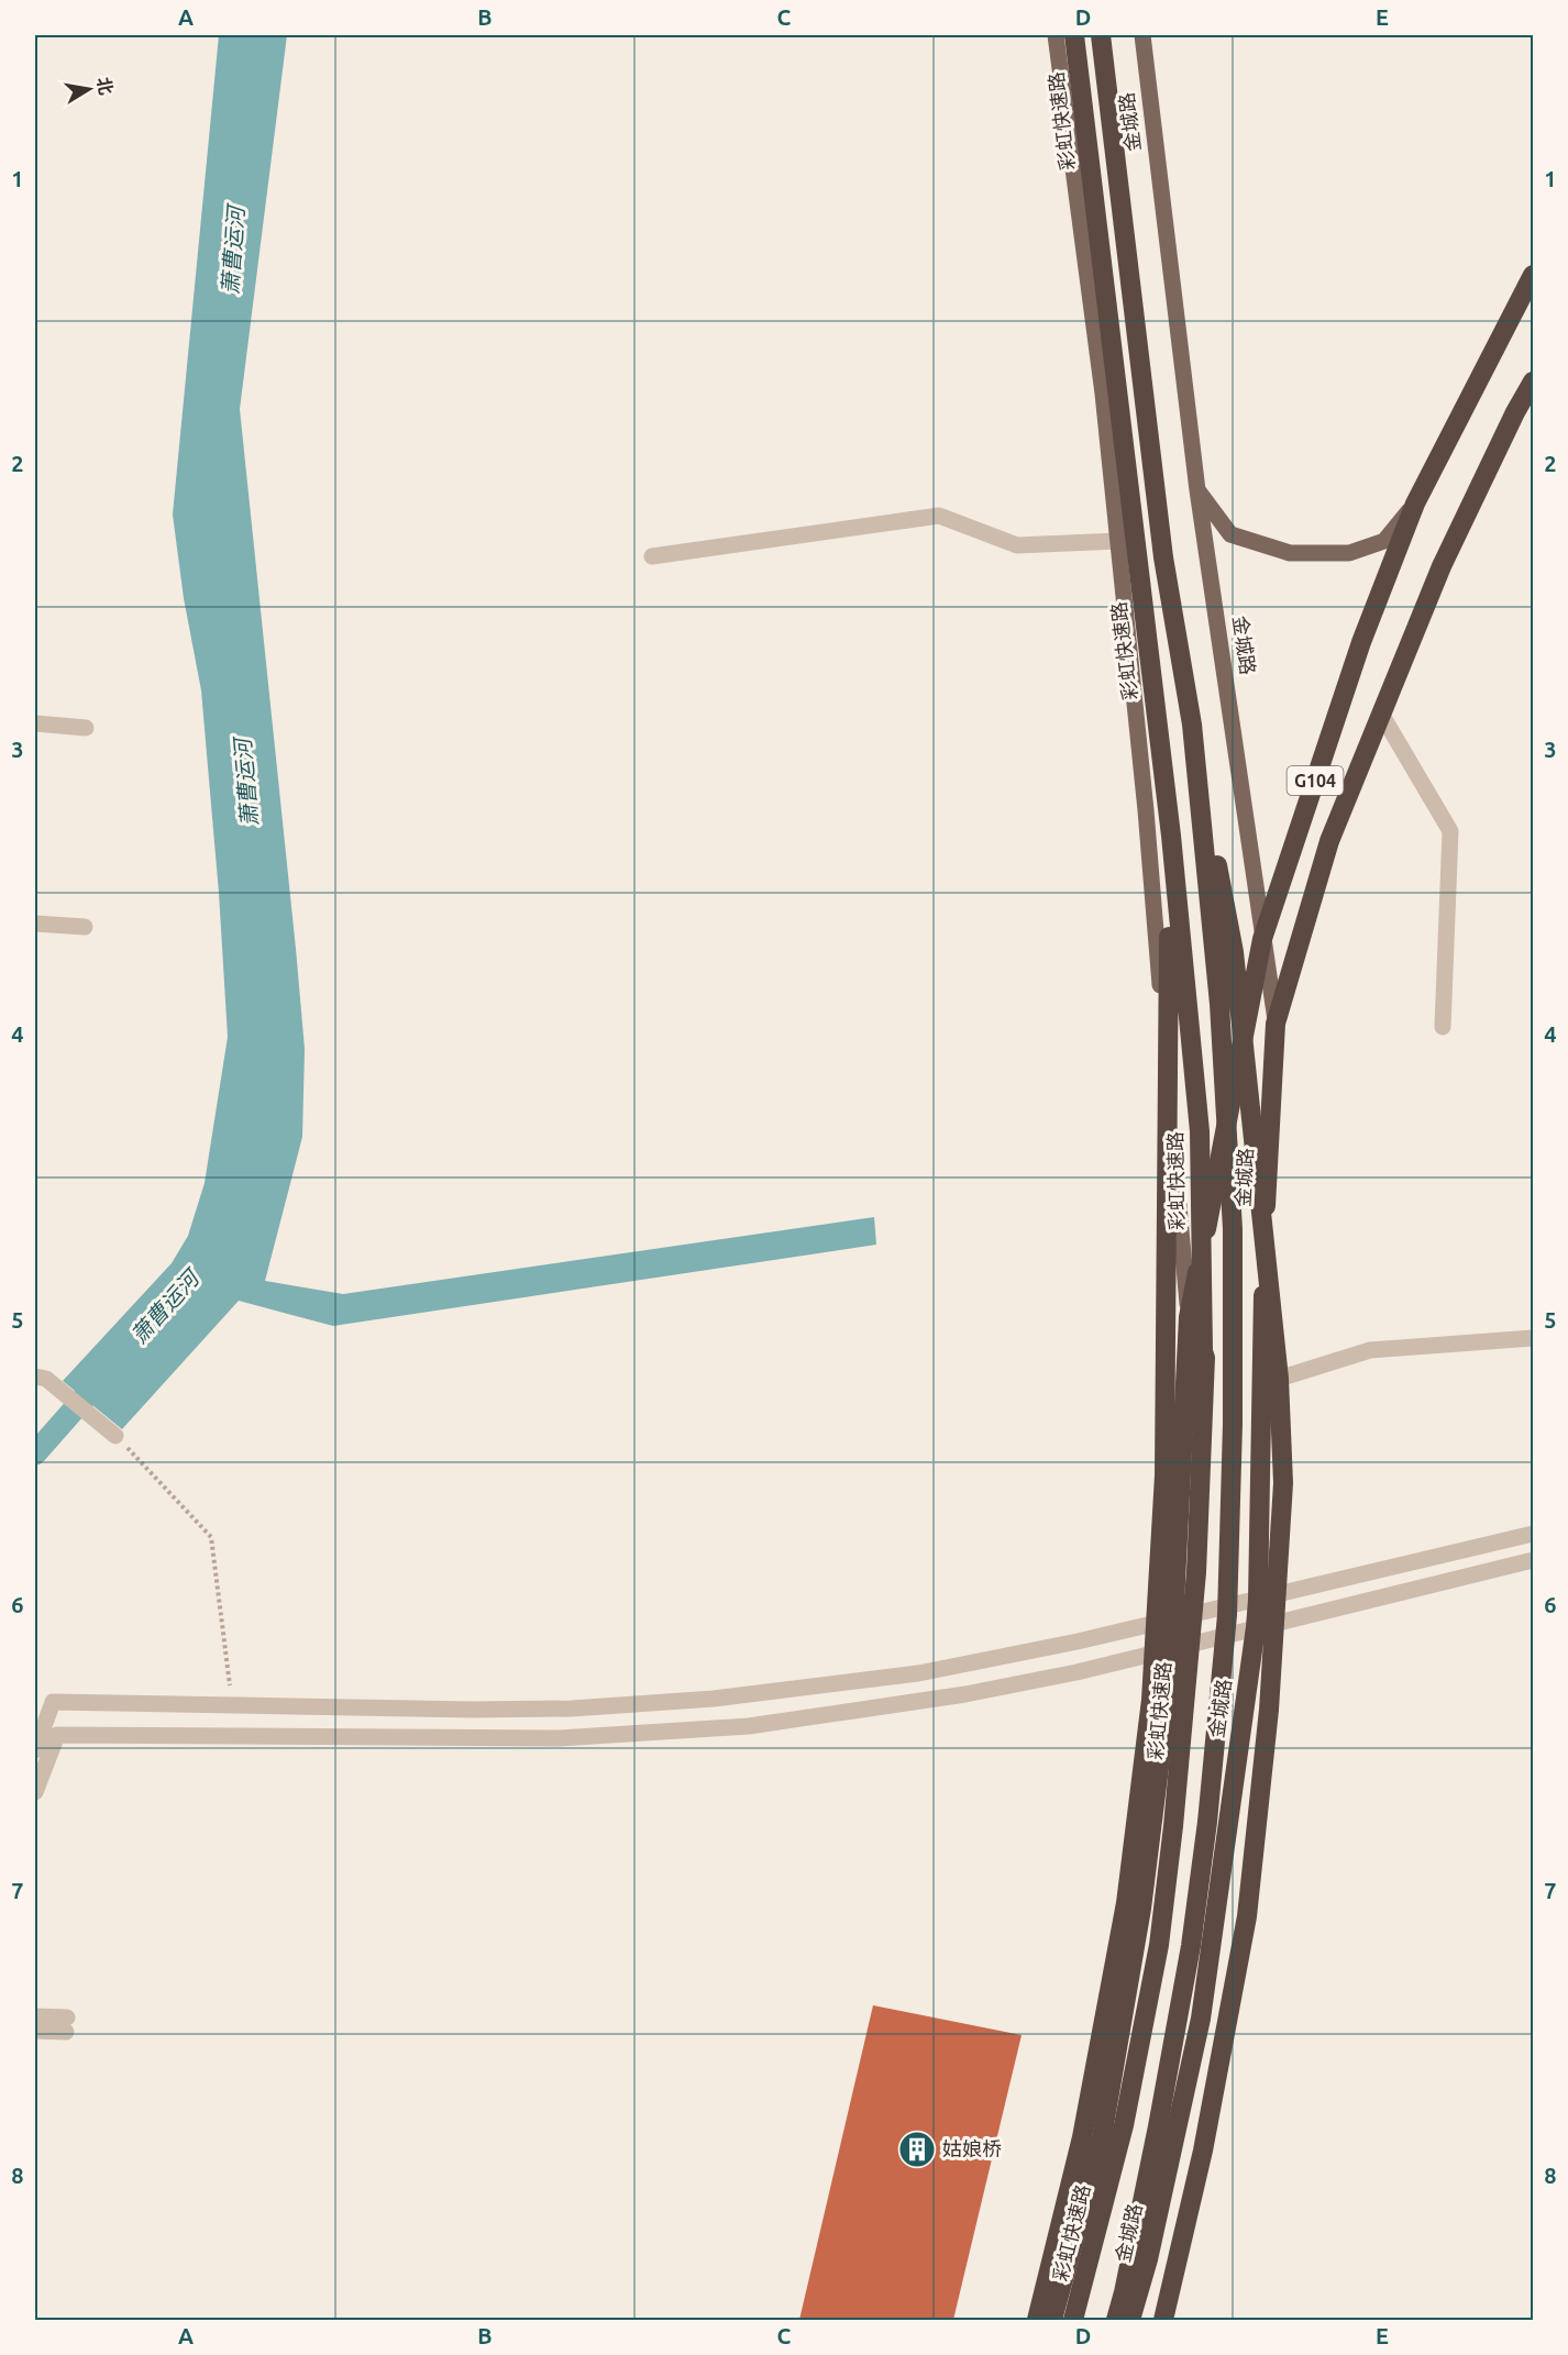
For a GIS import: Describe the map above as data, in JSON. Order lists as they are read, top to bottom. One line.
{"streets":{"highway":["彩虹快速路","金城路","G104"]},"crossings":[["金城路","G104"]],"water":["萧曹运河"],"places":{"building":["姑娘桥"]},"north":"right","grid":{"columns":["A","B","C","D","E"],"rows":["1","2","3","4","5","6","7","8"]}}
